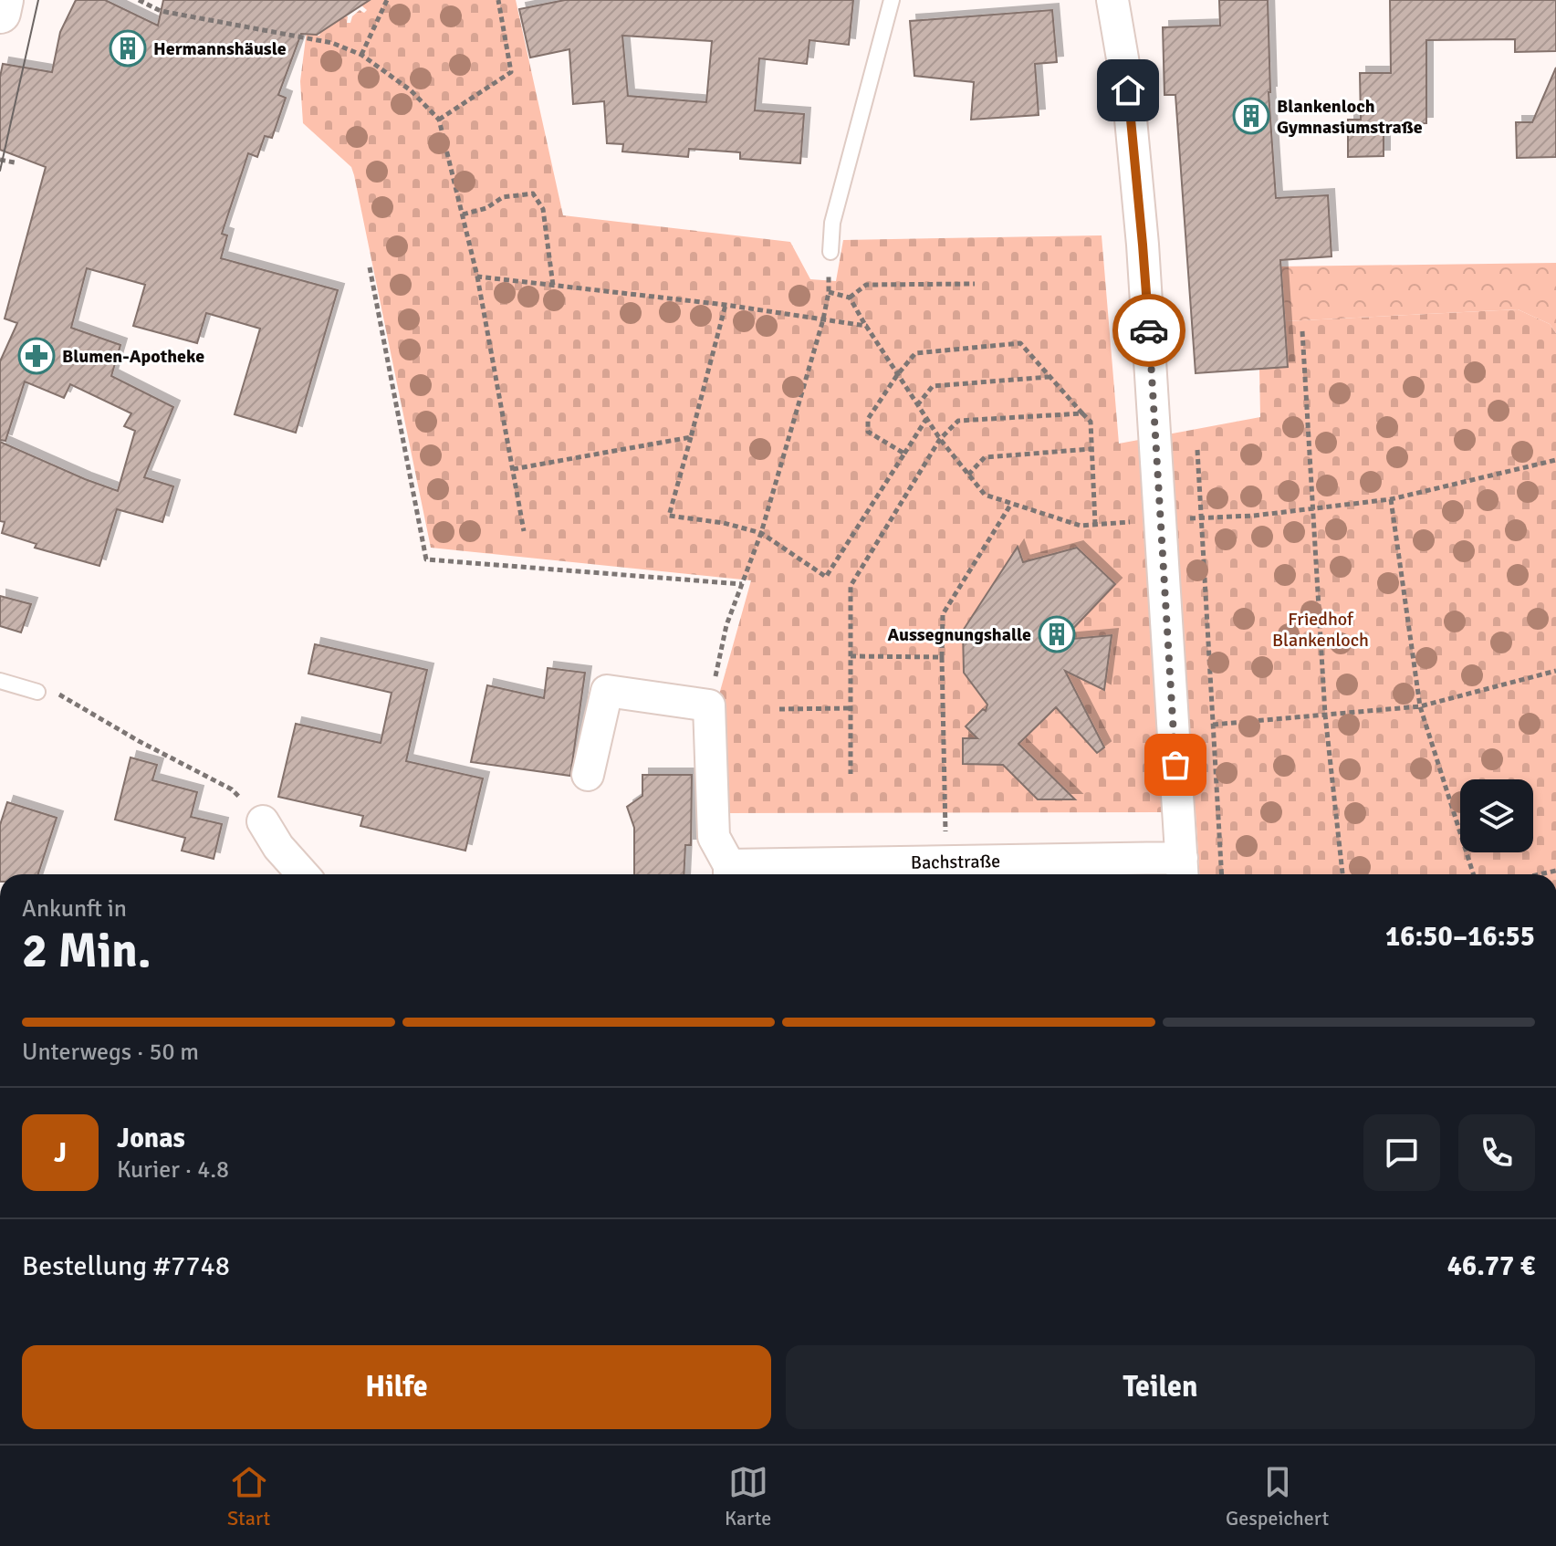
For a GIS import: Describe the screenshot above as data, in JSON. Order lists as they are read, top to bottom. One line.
{"streets":{"street":["Bachstraße"]},"parks":["Friedhof Blankenloch"],"places":{"building":["Hermannshäusle","Blankenloch Gymnasiumstraße","Aussegnungshalle"],"pharmacy":["Blumen-Apotheke"]},"page":{"heading":["2 Min.","Ankunft in","16:50–16:55"],"panel":["Jonas","Kurier · 4.8","Bestellung #7748","46.77 €"],"bar":"Unterwegs · 50 m","round":"J","buttons":["Hilfe","Teilen"],"tabs":["Start","Karte","Gespeichert"]}}
